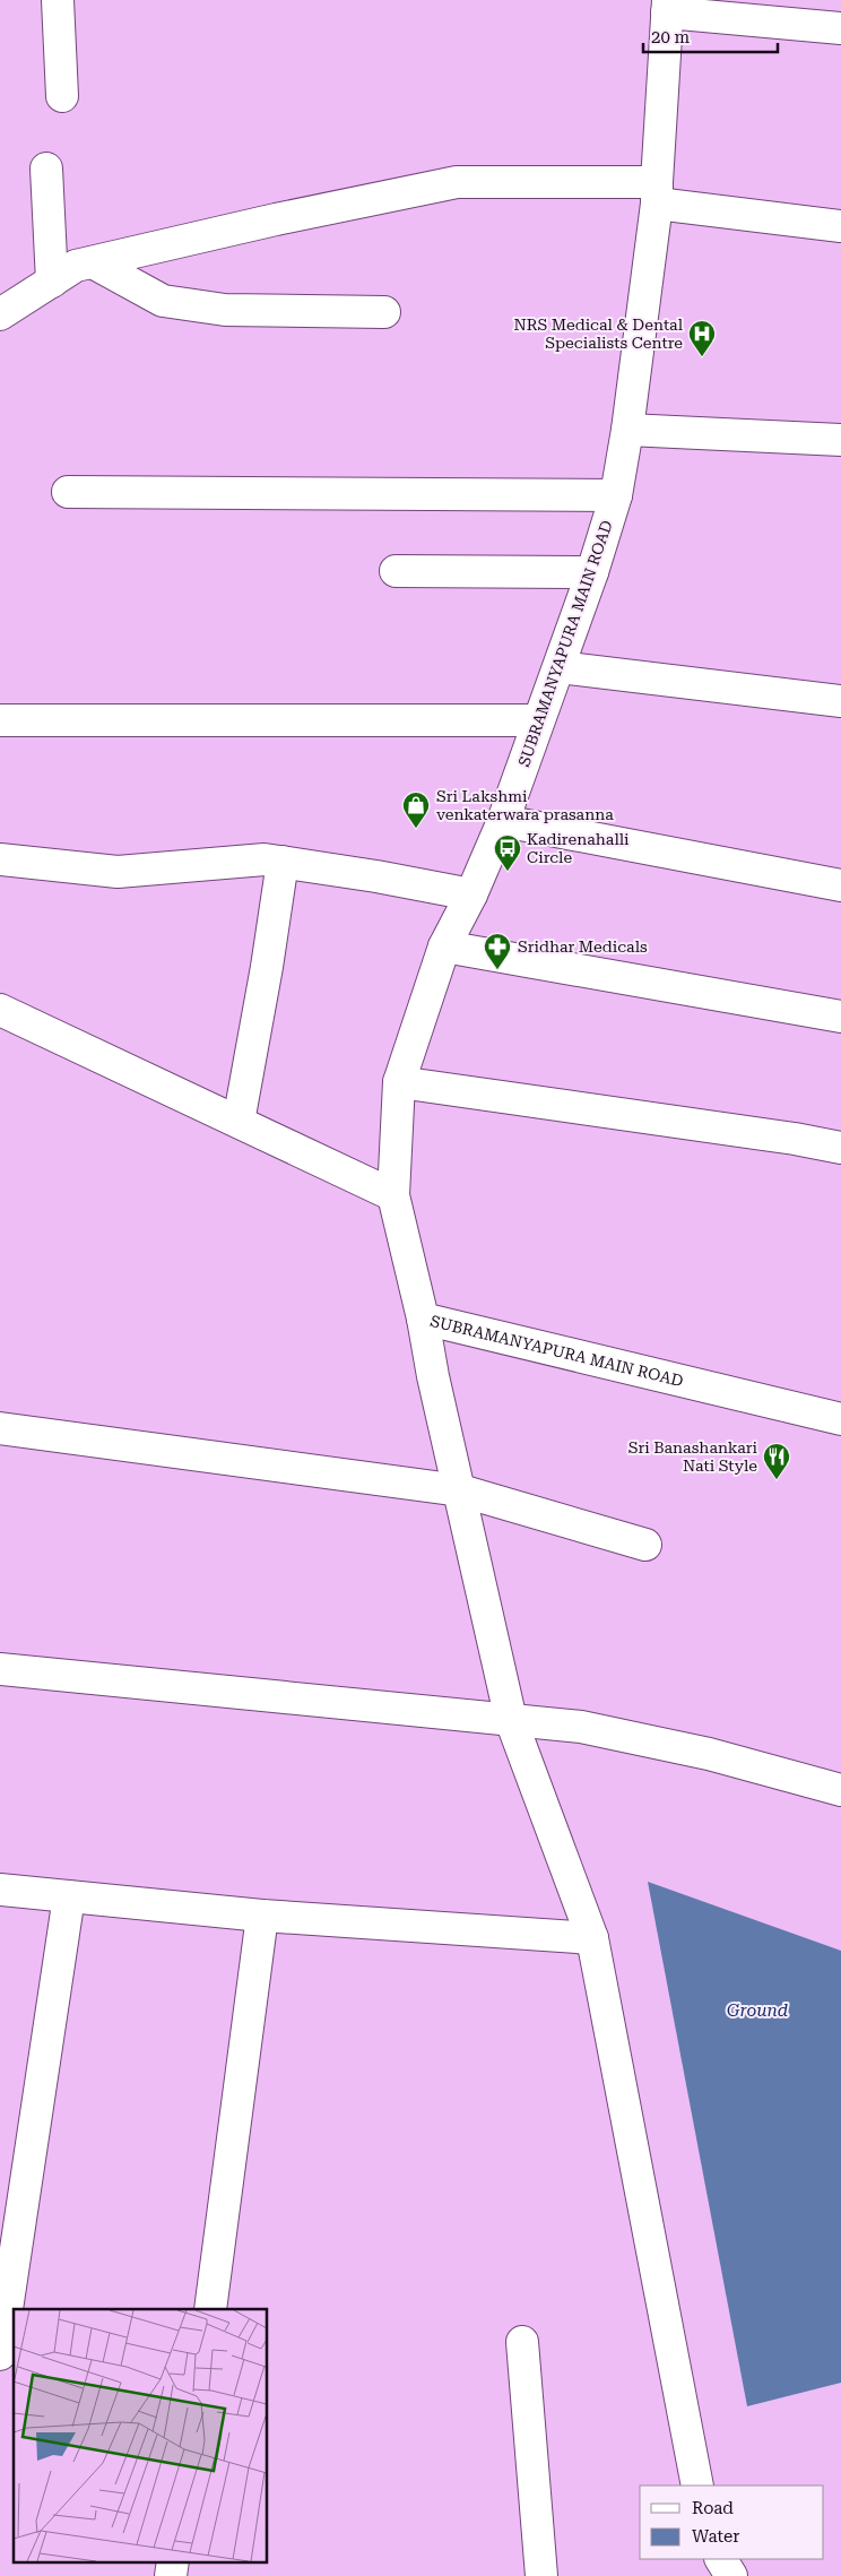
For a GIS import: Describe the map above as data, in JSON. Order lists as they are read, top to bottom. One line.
{"streets":{"street":["SUBRAMANYAPURA MAIN ROAD"]},"water":["Ground"],"places":{"hospital":["NRS Medical & Dental Specialists Centre"],"shop":["Sri Lakshmi venkaterwara prasanna"],"bus stop":["Kadirenahalli Circle"],"pharmacy":["Sridhar Medicals"],"restaurant":["Sri Banashankari Nati Style"]},"legend":["Road","Water"],"scale_bar":"20 m"}
